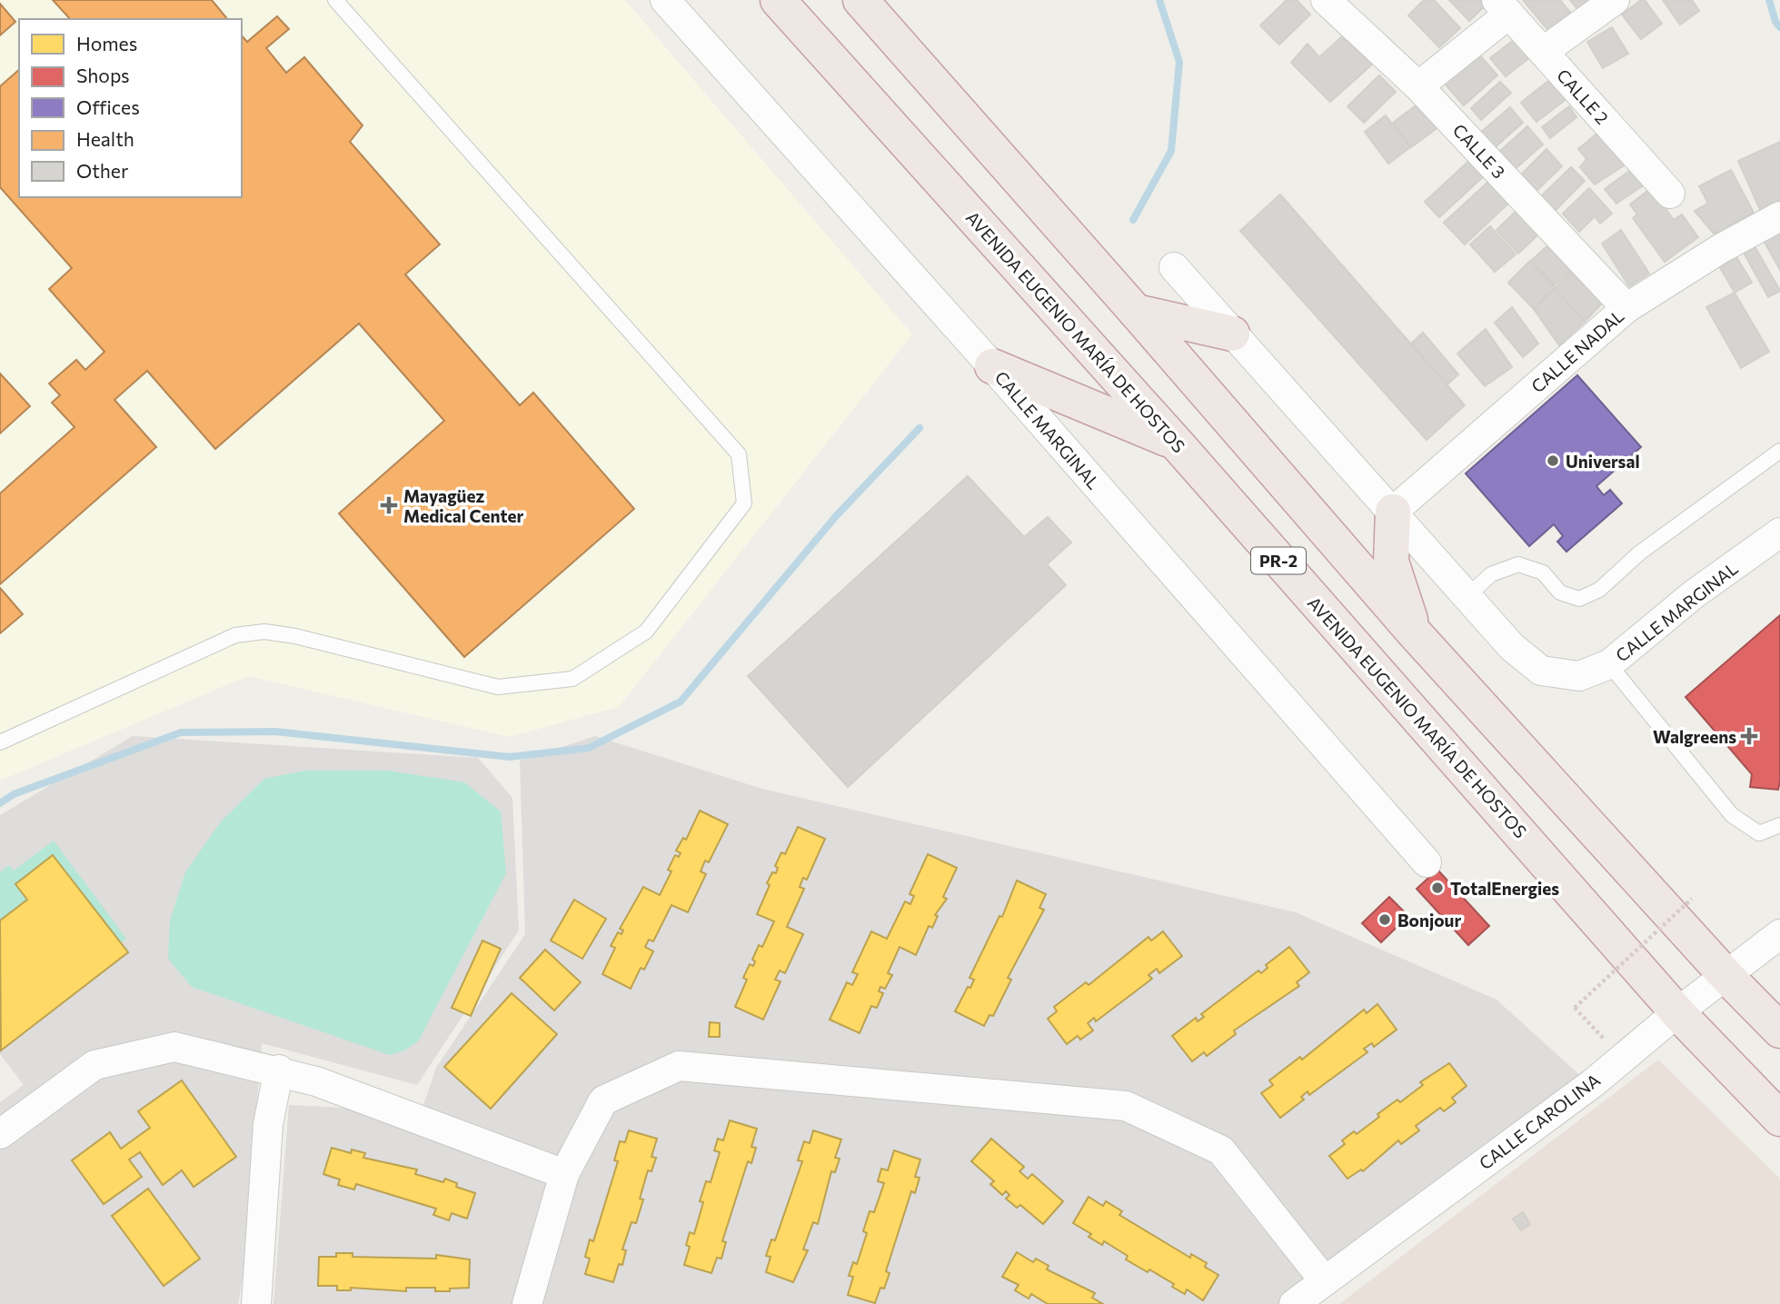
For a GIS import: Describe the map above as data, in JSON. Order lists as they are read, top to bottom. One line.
{"streets":{"highway":["AVENIDA EUGENIO MARÍA DE HOSTOS","PR-2"],"street":["CALLE 2","CALLE 3","CALLE NADAL","CALLE MARGINAL","CALLE CAROLINA"]},"crossings":[["CALLE 3","CALLE NADAL"],["AVENIDA EUGENIO MARÍA DE HOSTOS","CALLE CAROLINA"],["CALLE NADAL","CALLE MARGINAL"]],"places":{"other":["Universal","TotalEnergies","Bonjour"],"health":["Mayagüez Medical Center","Walgreens"]},"legend":["Homes","Shops","Offices","Health","Other"]}
